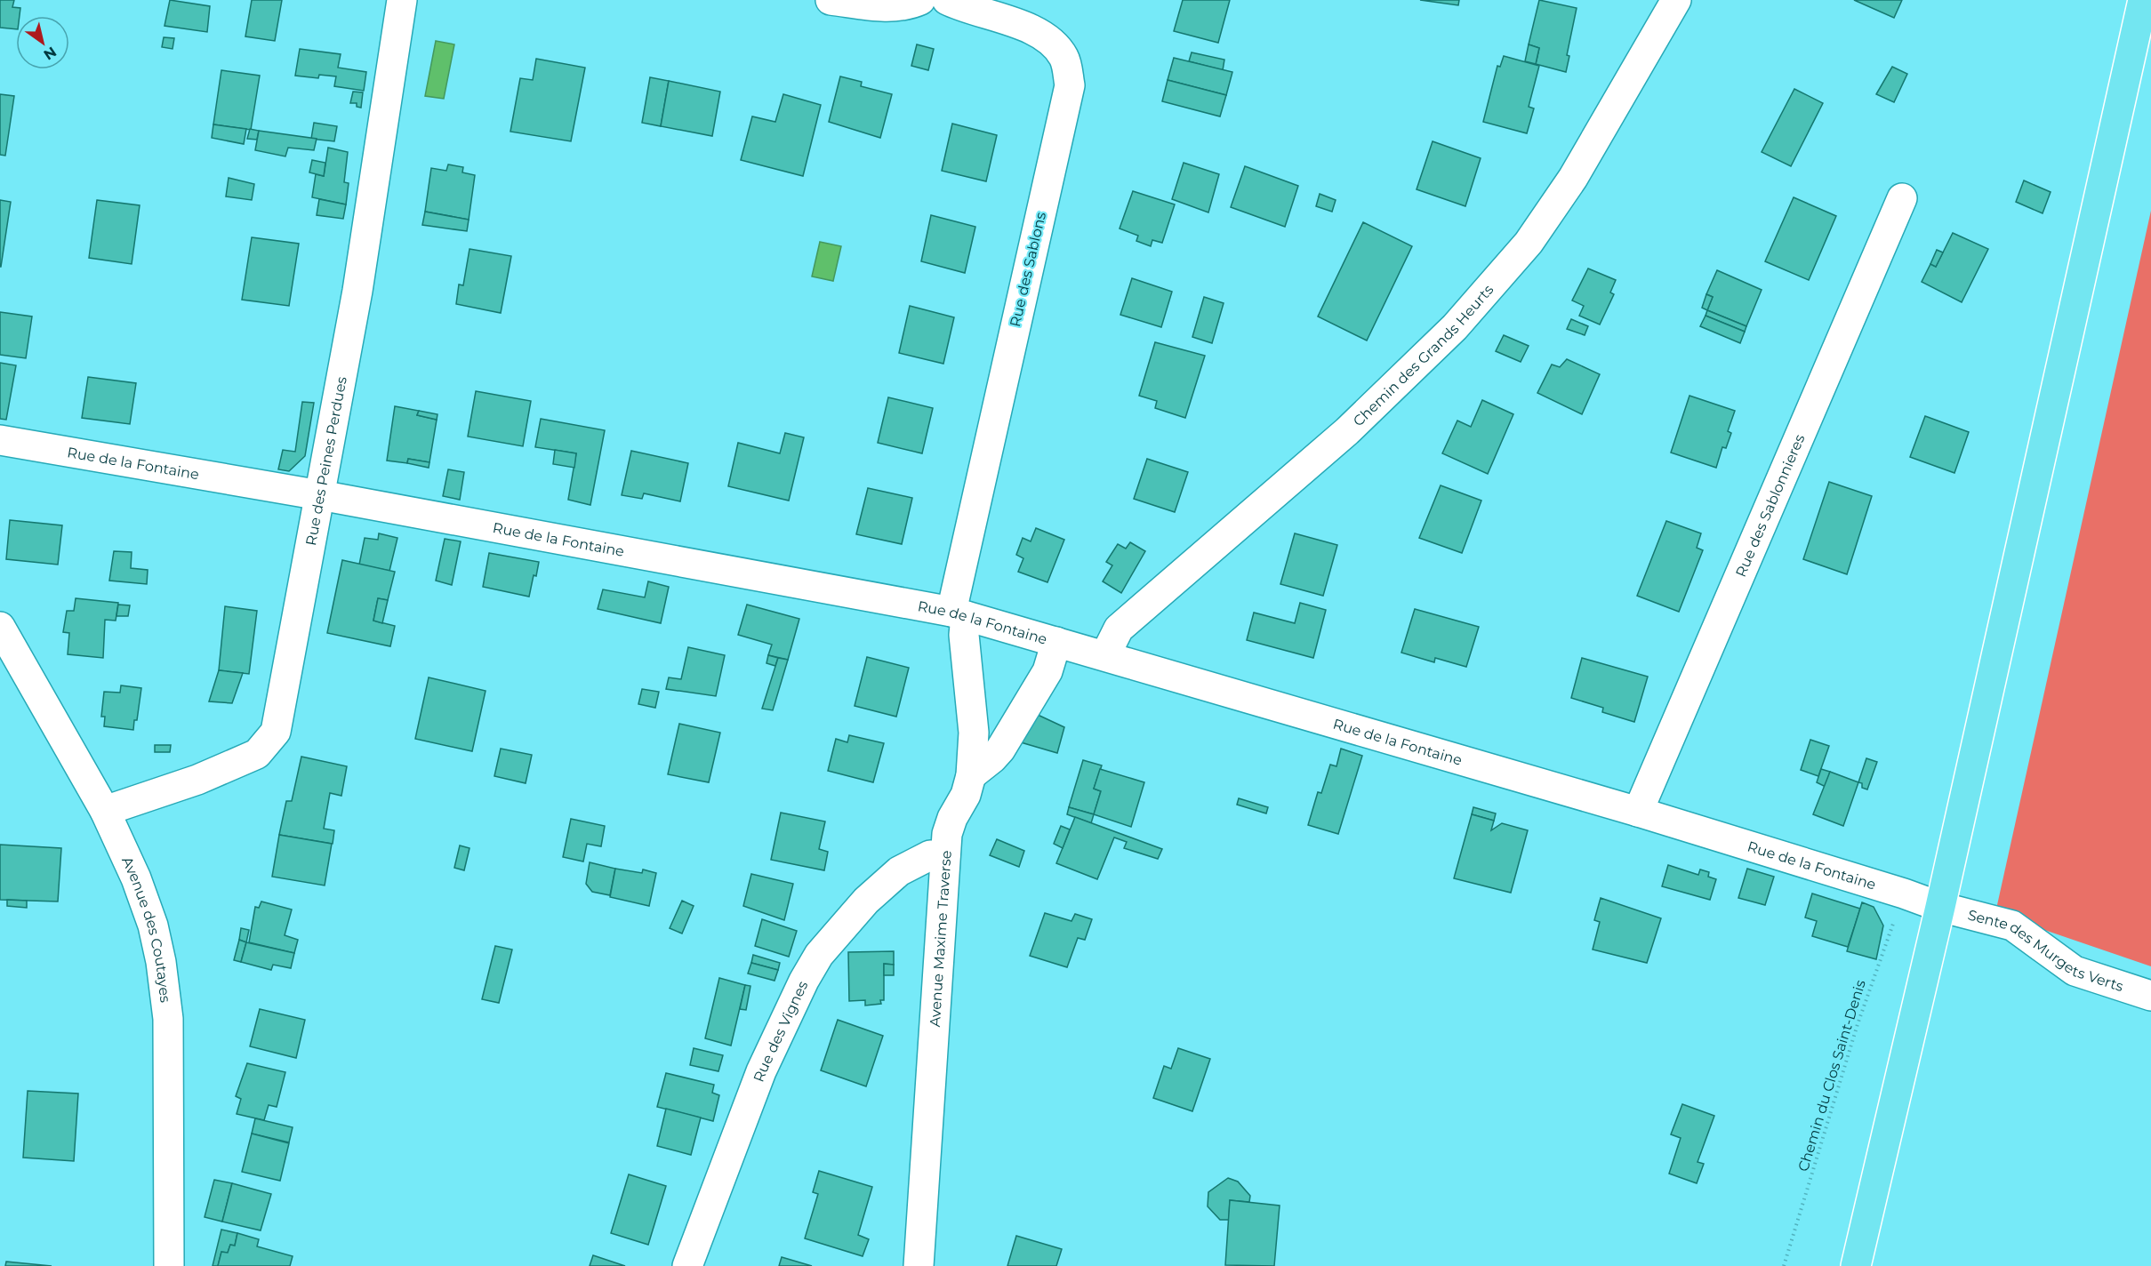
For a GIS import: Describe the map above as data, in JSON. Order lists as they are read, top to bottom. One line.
{"streets":{"street":["Rue des Sablons","Chemin des Grands Heurts","Rue des Peines Perdues","Rue de la Fontaine","Rue des Sablonnieres","Avenue des Coutayes","Avenue Maxime Traverse","Sente des Murgets Verts","Rue des Vignes"],"path":["Chemin du Clos Saint-Denis"]},"crossings":[["Rue des Sablons","Rue de la Fontaine"],["Rue des Sablons","Avenue Maxime Traverse"],["Chemin des Grands Heurts","Rue de la Fontaine"],["Rue des Peines Perdues","Rue de la Fontaine"],["Rue des Peines Perdues","Avenue des Coutayes"],["Rue de la Fontaine","Rue des Sablonnieres"],["Rue de la Fontaine","Avenue Maxime Traverse"],["Rue de la Fontaine","Sente des Murgets Verts"],["Rue de la Fontaine","Chemin du Clos Saint-Denis"],["Avenue Maxime Traverse","Rue des Vignes"]],"north":"bottom right"}
